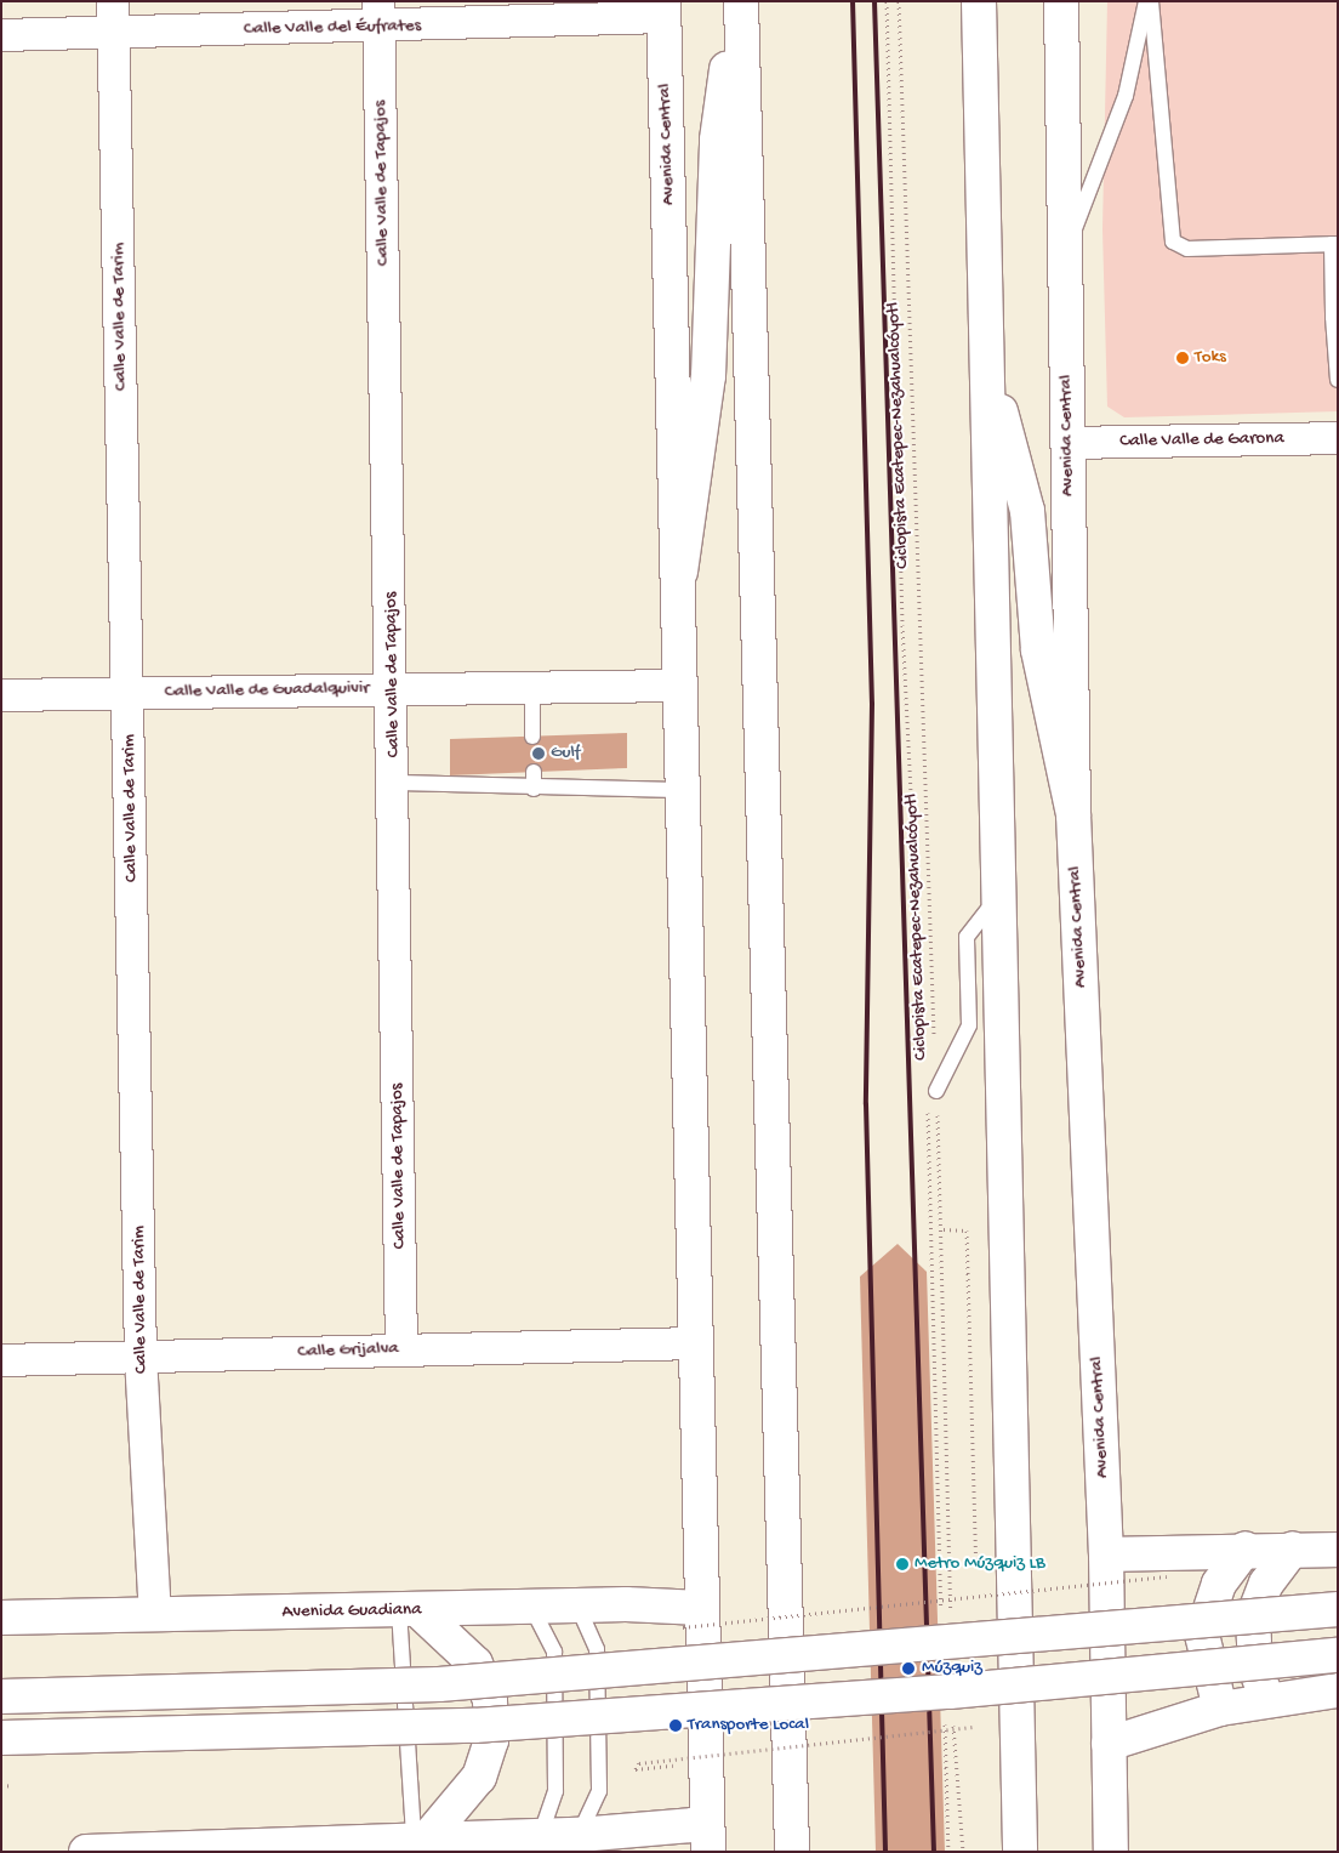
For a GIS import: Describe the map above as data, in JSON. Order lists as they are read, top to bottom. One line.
{"streets":{"main road":["Avenida Central","Avenida Guadiana"],"street":["Calle Valle del Éufrates","Calle Valle de Tapajos","Calle Valle de Tarim","Calle Valle de Garona","Calle Valle de Guadalquivir","Calle Grijalva"],"path":["Ciclopista Ecatepec-Nezahualcóyotl"]},"crossings":[["Calle Valle del Éufrates","Avenida Central"],["Calle Valle del Éufrates","Calle Valle de Tapajos"],["Calle Valle del Éufrates","Calle Valle de Tarim"],["Avenida Central","Calle Valle de Garona"],["Avenida Central","Calle Valle de Guadalquivir"],["Avenida Central","Calle Grijalva"],["Avenida Central","Avenida Guadiana"],["Calle Valle de Tapajos","Calle Valle de Guadalquivir"],["Calle Valle de Tapajos","Calle Grijalva"],["Calle Valle de Tarim","Calle Valle de Guadalquivir"],["Calle Valle de Tarim","Calle Grijalva"],["Calle Valle de Tarim","Avenida Guadiana"]],"places":["Toks","Gulf","Metro Múzquiz LB","Múzquiz","Transporte Local"]}
